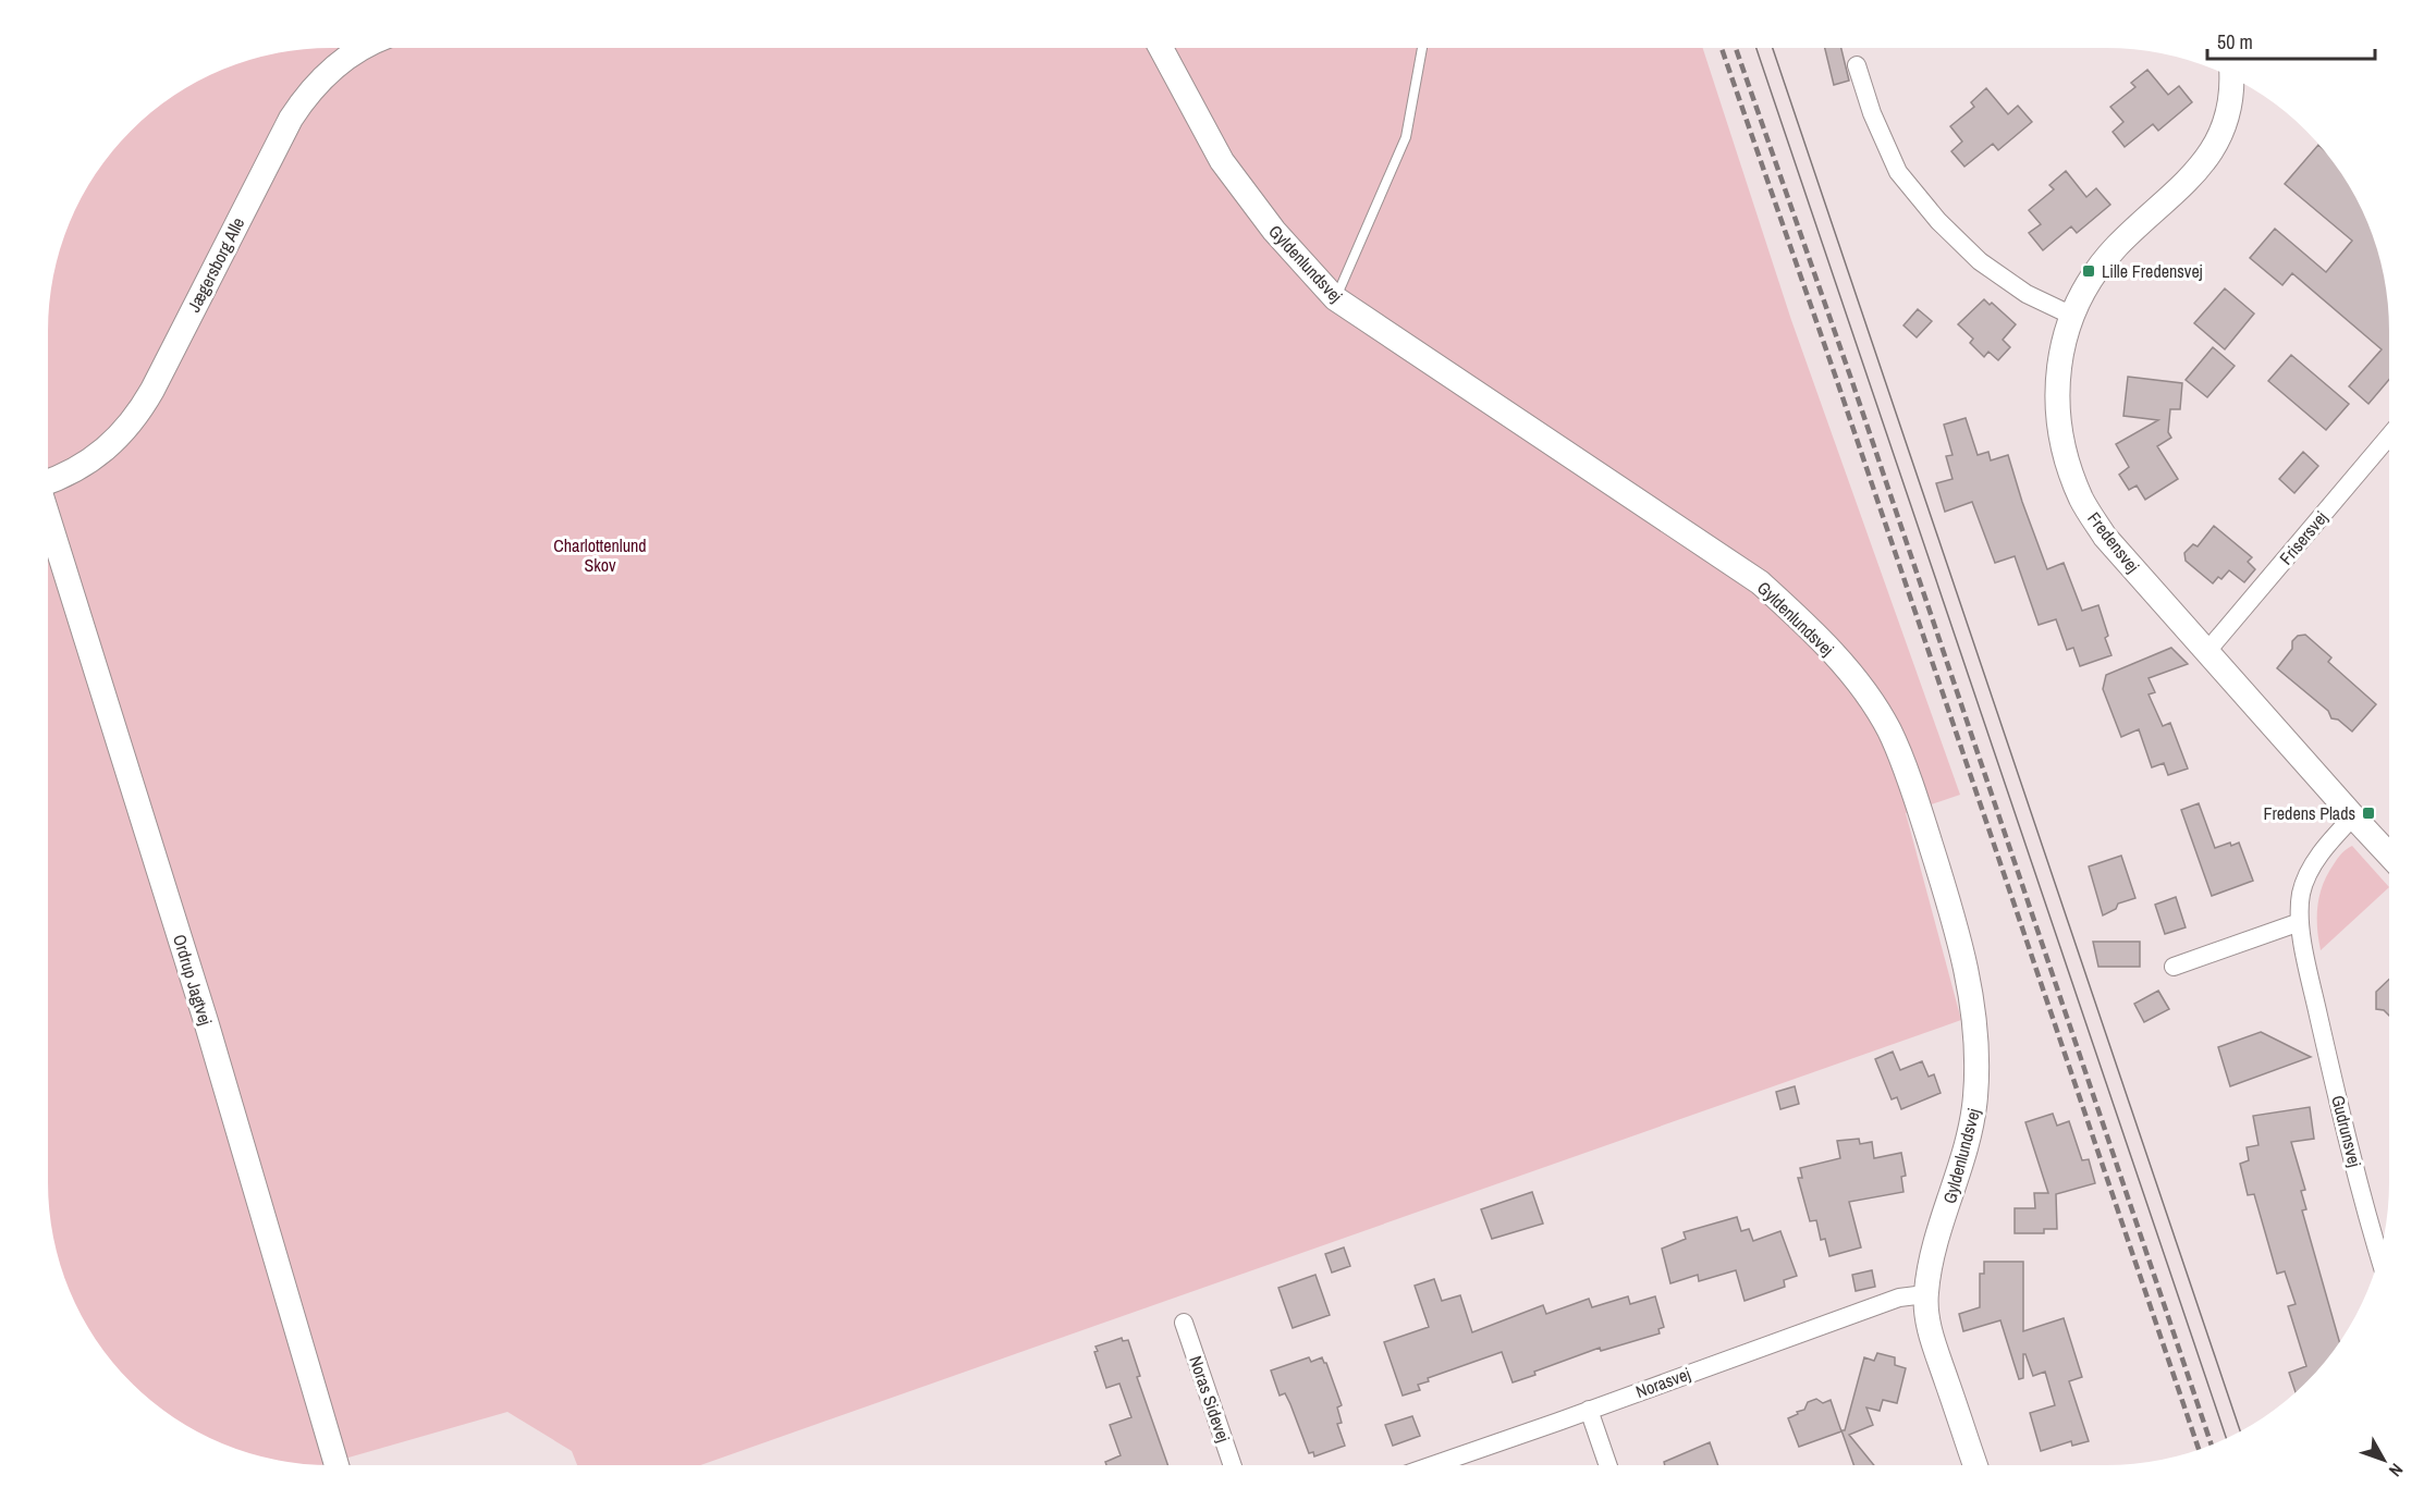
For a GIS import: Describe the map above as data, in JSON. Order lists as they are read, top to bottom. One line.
{"streets":{"street":["Gyldenlundsvej","Jægersborg Alle","Frisersvej","Fredensvej","Ordrup Jagtvej","Gudrunsvej","Norasvej","Noras Sidevej"]},"crossings":[["Gyldenlundsvej","Norasvej"],["Frisersvej","Fredensvej"]],"parks":["Charlottenlund Skov"],"places":{"transit":["Lille Fredensvej","Fredens Plads"]},"scale_bar":"50 m","north":"bottom right"}
